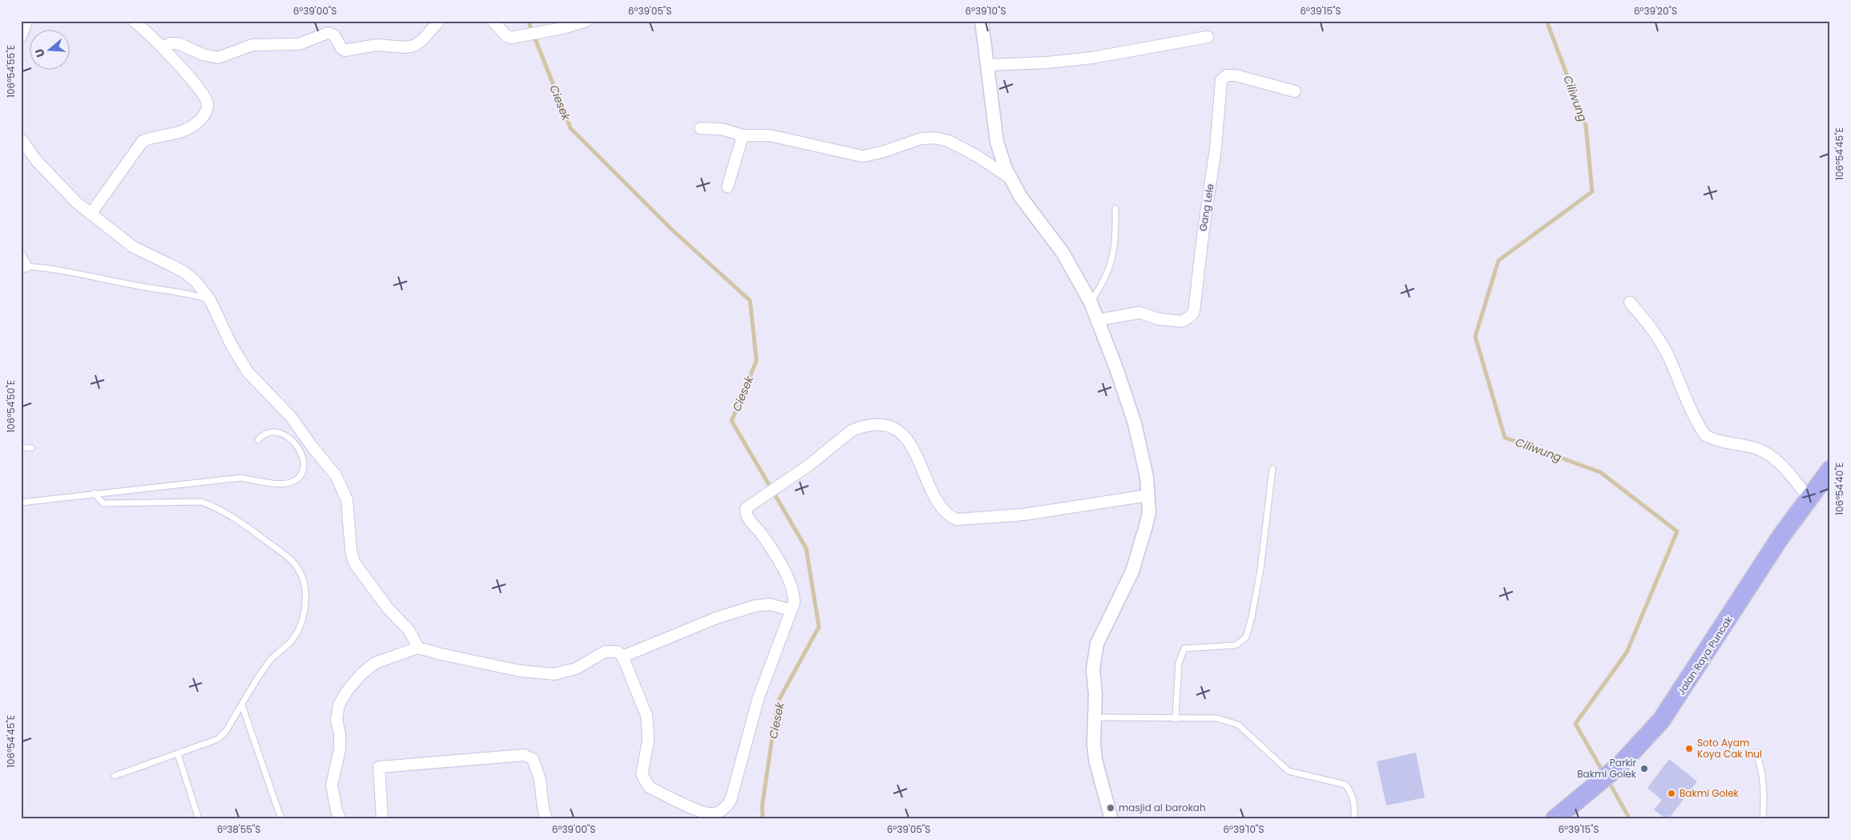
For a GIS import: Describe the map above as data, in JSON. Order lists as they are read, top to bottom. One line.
{"streets":{"highway":["Jalan Raya Puncak"],"street":["Gang Lele"]},"water":["Ciliwung","Ciesek"],"places":["Soto Ayam Koya Cak Inul","Parkir Bakmi Golek","Bakmi Golek","masjid al barokah"],"north":"left","coordinates":["6°39'00\"S","6°39'05\"S","6°39'10\"S","6°39'15\"S","6°39'20\"S","106°54'55\"E","106°54'45\"E","106°54'50\"E","106°54'40\"E","6°38'55\"S"]}
